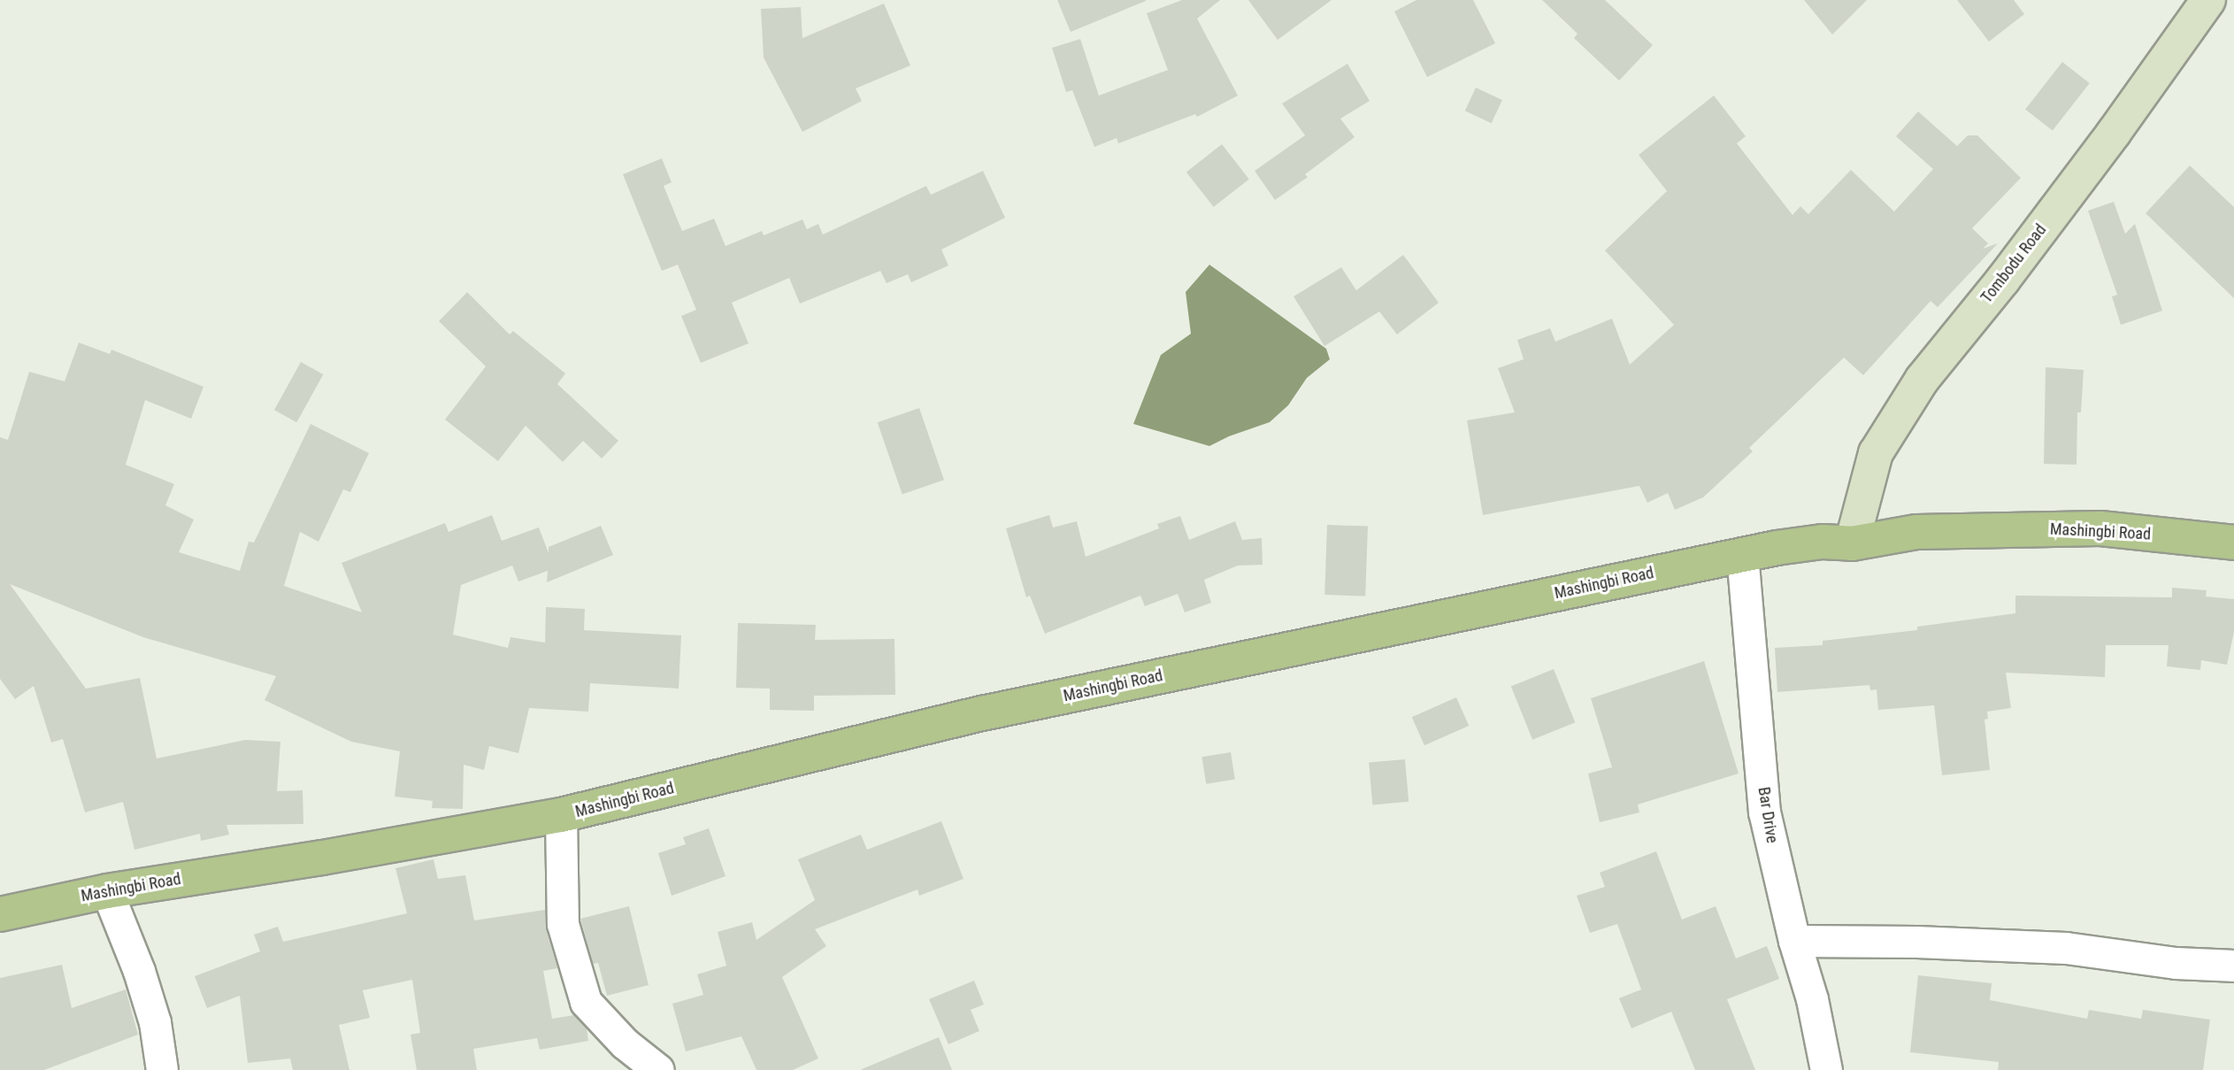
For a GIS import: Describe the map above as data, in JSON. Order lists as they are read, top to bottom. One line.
{"streets":{"main road":["Tombodu Road","Mashingbi Road"],"street":["Bar Drive"]},"crossings":[["Tombodu Road","Mashingbi Road"],["Mashingbi Road","Bar Drive"]]}
